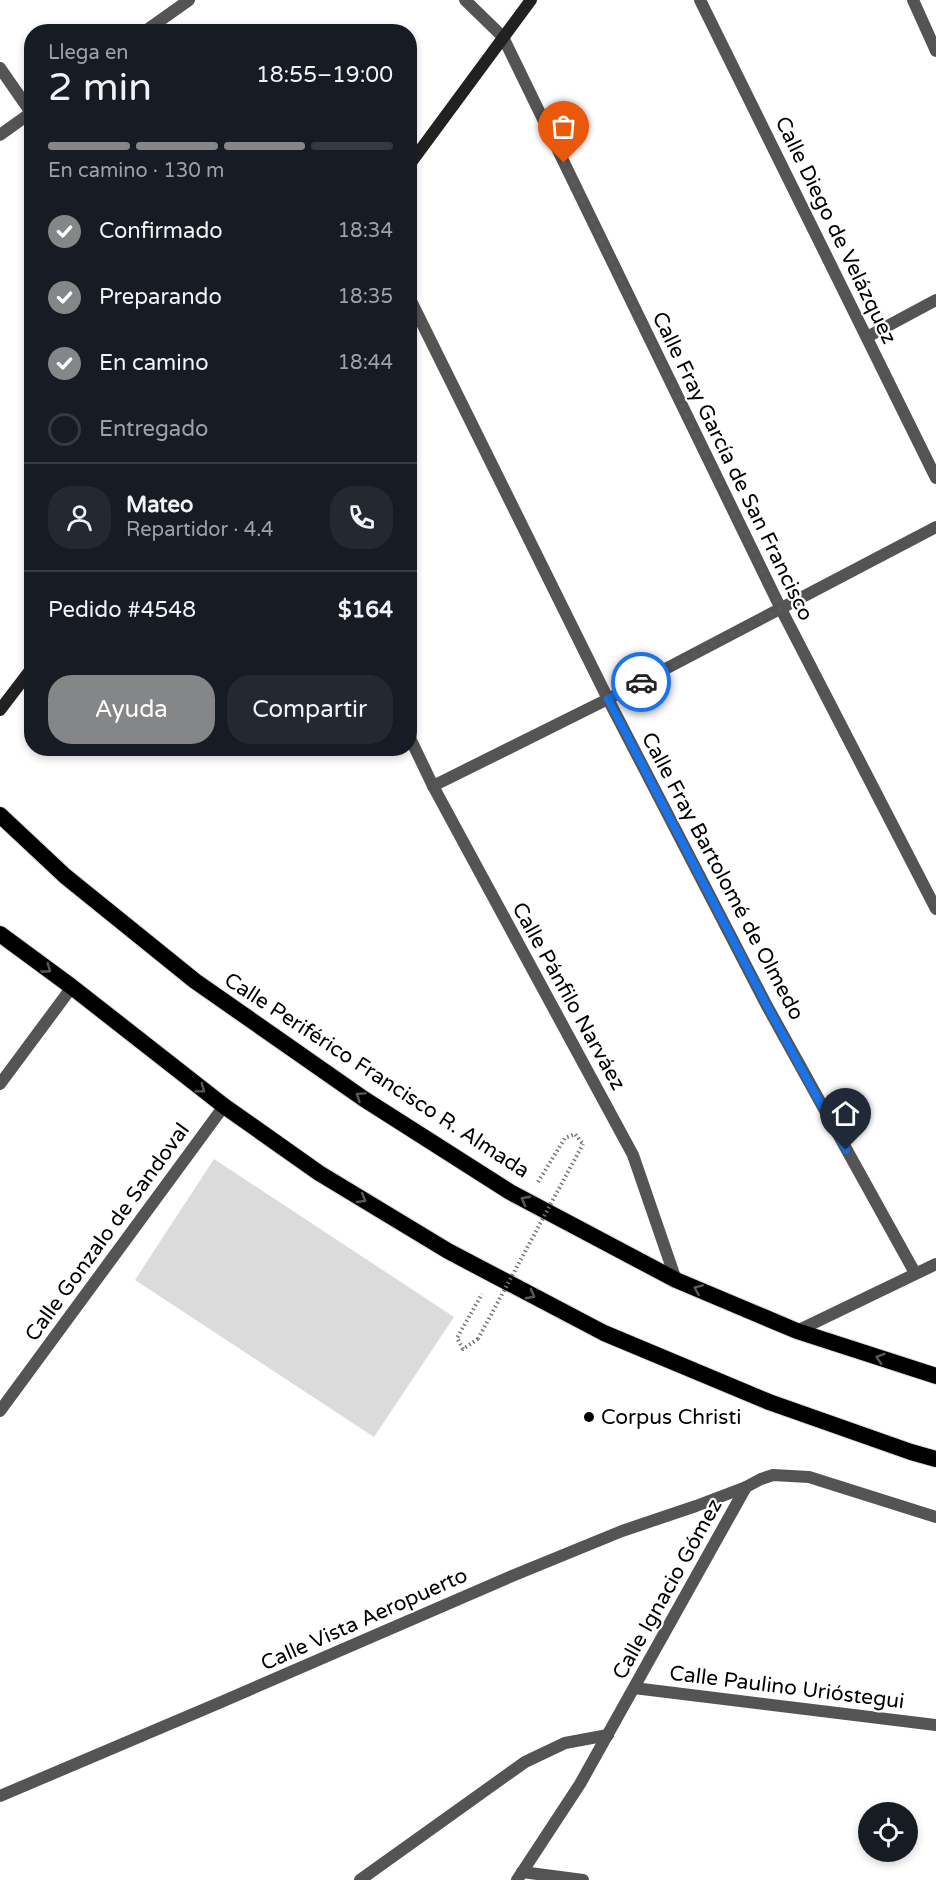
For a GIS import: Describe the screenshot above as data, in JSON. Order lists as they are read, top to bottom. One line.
{"streets":{"highway":["Calle Periférico Francisco R. Almada"],"street":["Calle Diego de Velázquez","Calle Fray García de San Francisco","Calle Fray Bartolomé de Olmedo","Calle Pánfilo Narváez","Calle Gonzalo de Sandoval","Calle Ignacio Gómez","Calle Vista Aeropuerto","Calle Paulino Urióstegui"]},"crossings":[["Calle Pánfilo Narváez","Calle Periférico Francisco R. Almada"],["Calle Ignacio Gómez","Calle Vista Aeropuerto"],["Calle Ignacio Gómez","Calle Paulino Urióstegui"]],"places":["Corpus Christi"],"page":{"heading":["2 min","Llega en","18:55–19:00"],"panel":["Mateo","Repartidor · 4.4","Pedido #4548","$164"],"bar":"En camino · 130 m","list":[["Confirmado","18:34"],["Preparando","18:35"],["En camino","18:44"],"Entregado"],"buttons":["Ayuda","Compartir"]}}
